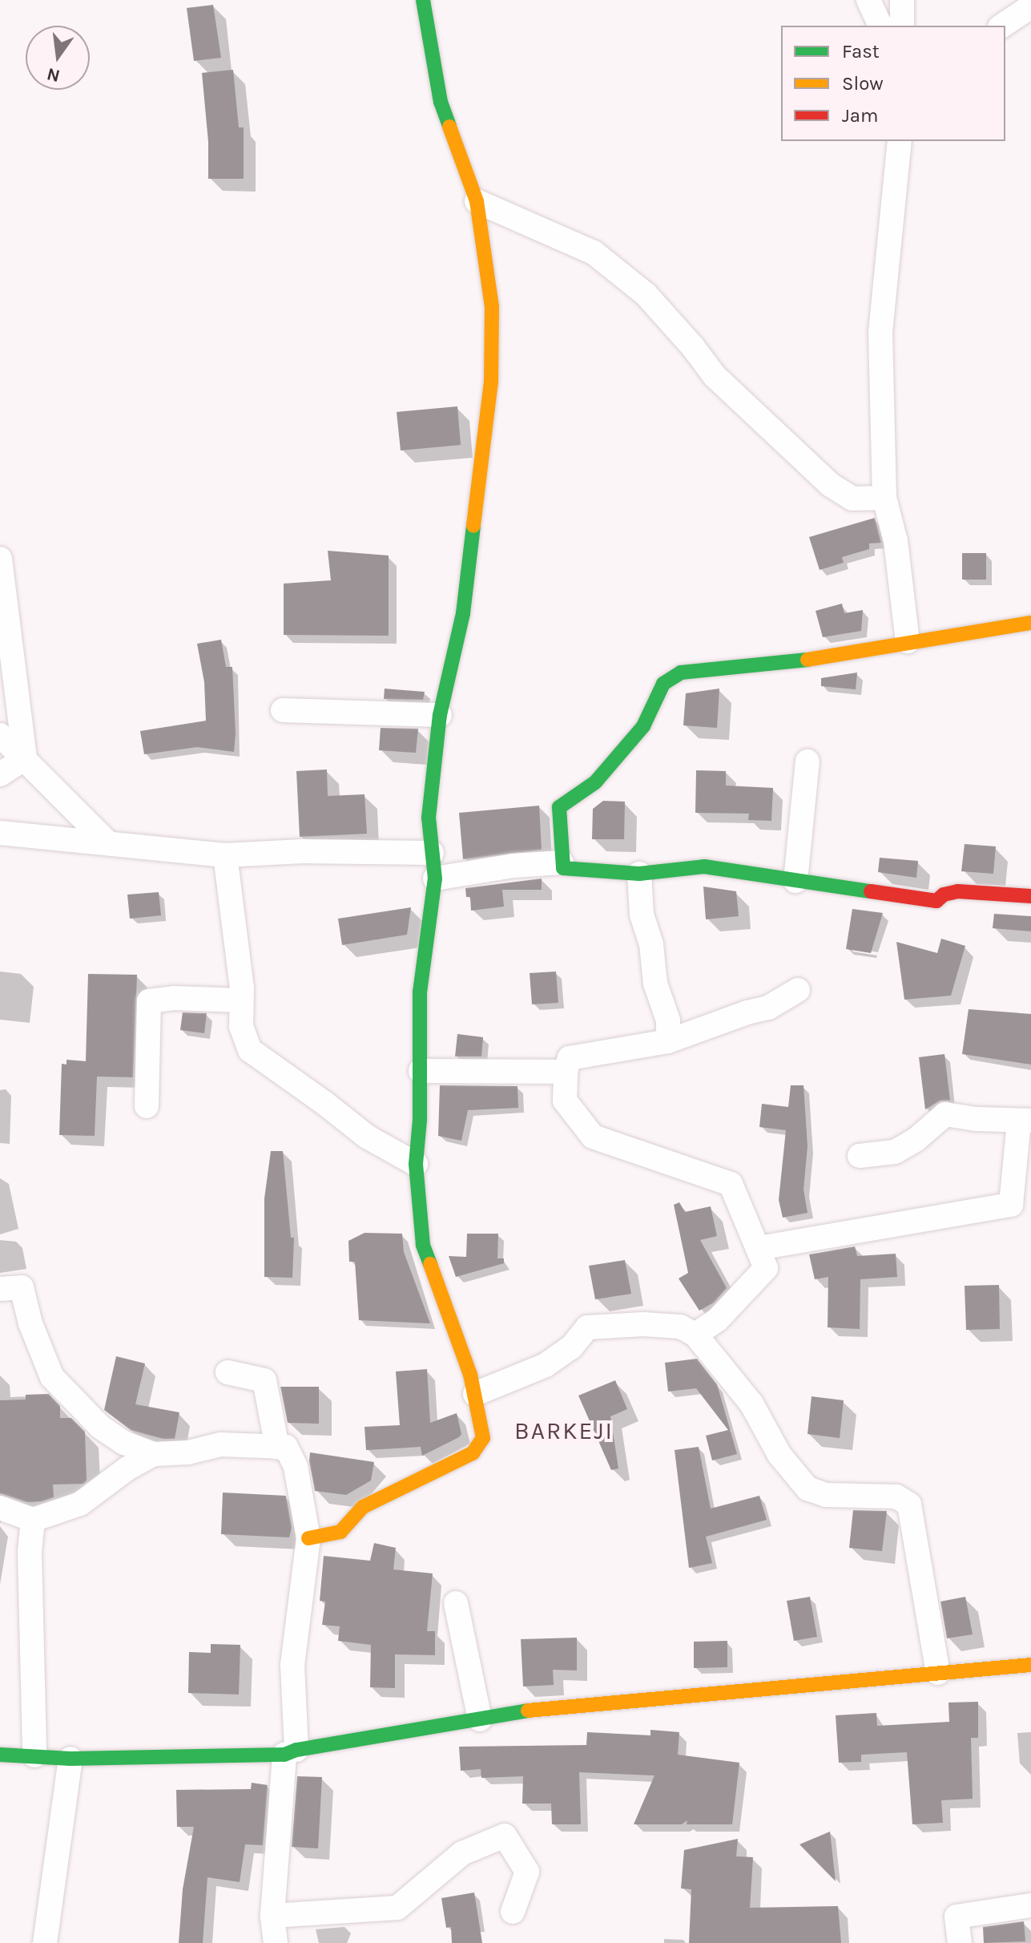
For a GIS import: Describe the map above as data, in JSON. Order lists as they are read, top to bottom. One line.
{"districts":["BARKEJI"],"legend":["Fast","Slow","Jam"],"north":"bottom"}
